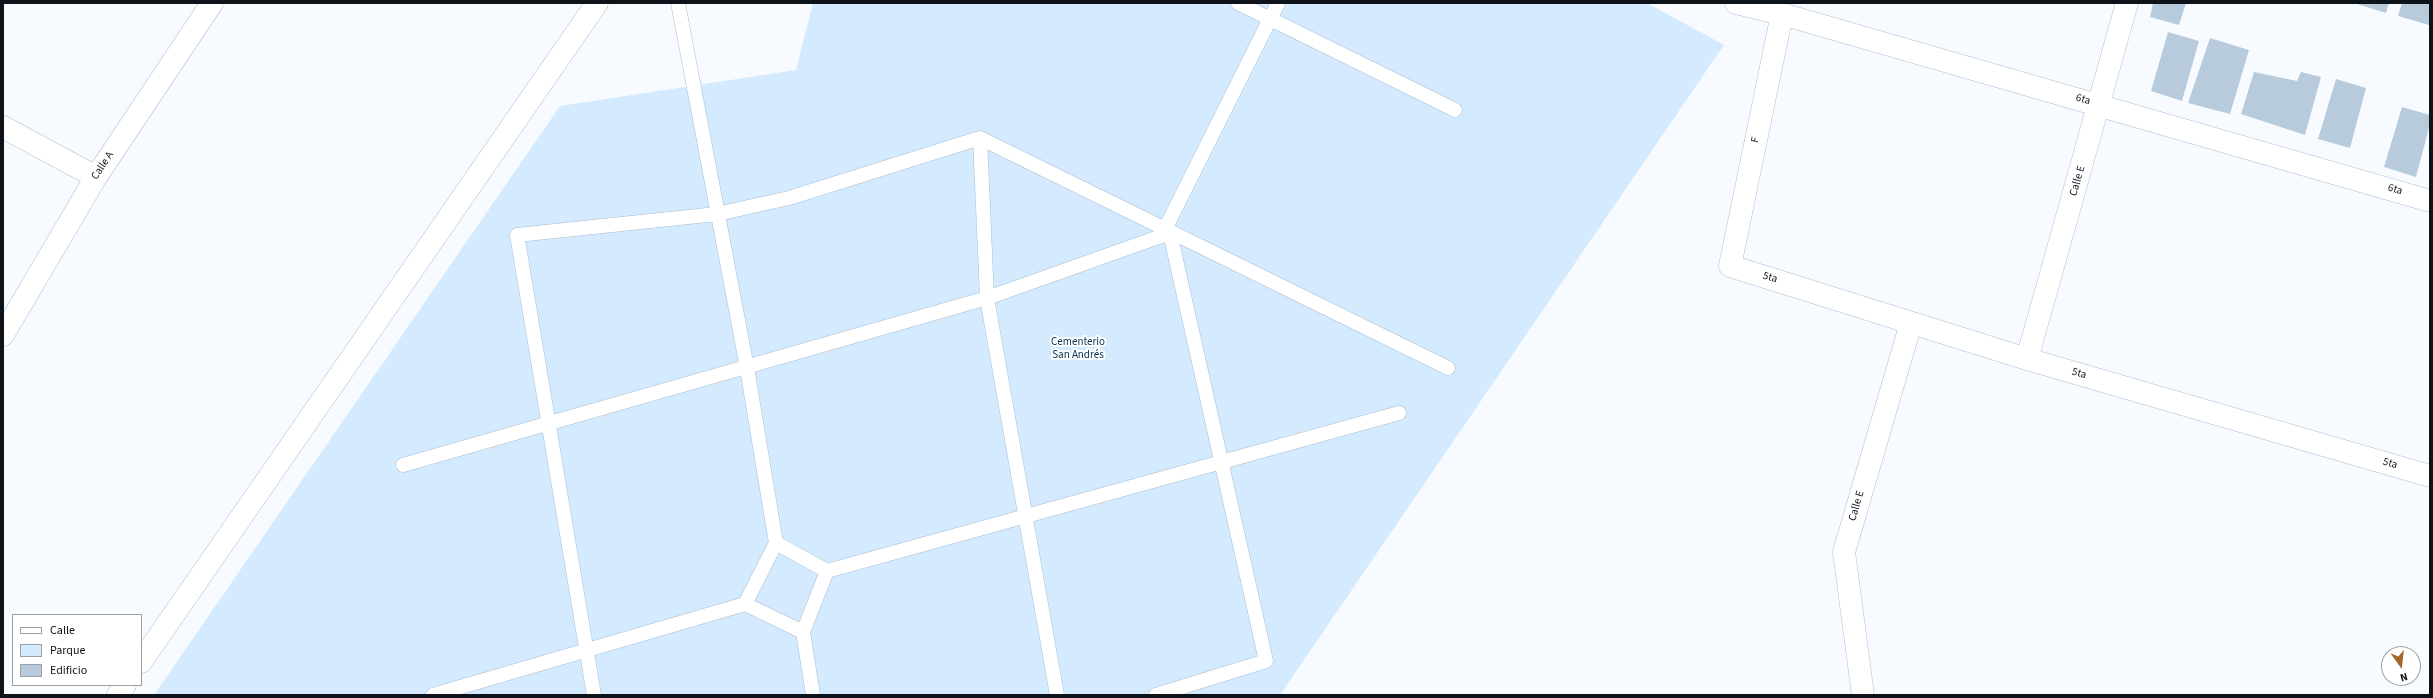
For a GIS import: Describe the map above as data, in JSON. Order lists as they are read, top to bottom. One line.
{"streets":{"street":["6ta","F","Calle A","Calle E","5ta"]},"crossings":[["6ta","F"],["6ta","Calle E"],["F","5ta"],["Calle E","5ta"]],"parks":["Cementerio San Andrés"],"legend":["Calle","Parque","Edificio"],"north":"bottom"}
